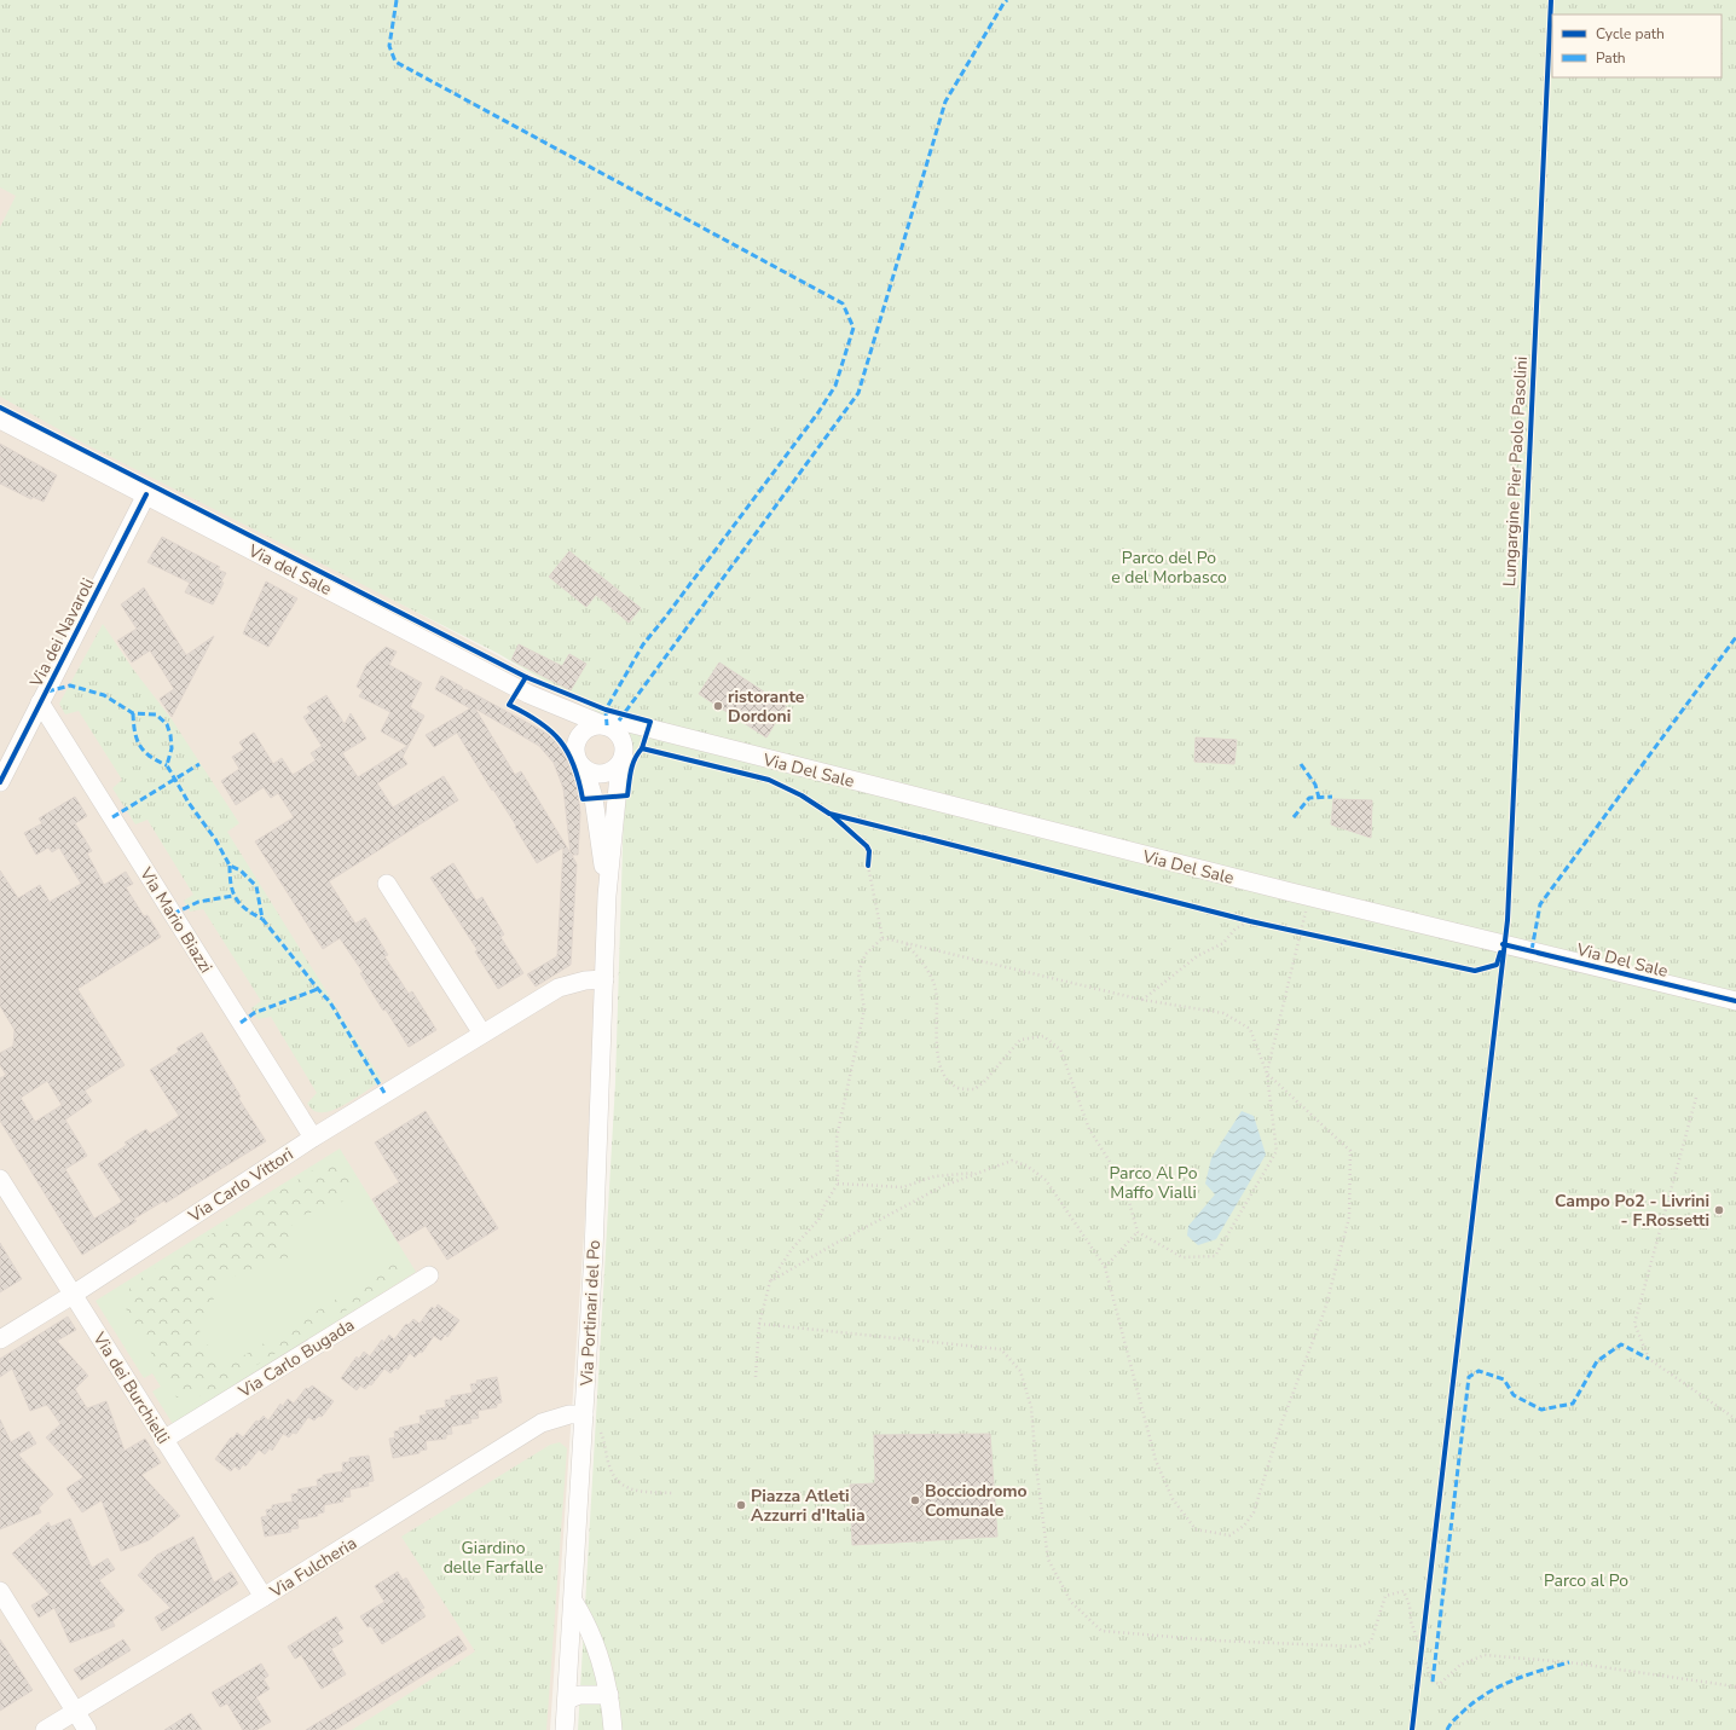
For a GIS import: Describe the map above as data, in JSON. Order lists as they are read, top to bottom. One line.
{"streets":{"street":["Via del Sale","Via dei Navaroli","Via Del Sale","Via Mario Biazzi","Via Carlo Vittori","Via Portinari del Po","Via Carlo Bugada","Via dei Burchielli","Via Fulcheria"],"cycle path":["Lungargine Pier Paolo Pasolini"]},"crossings":[["Via del Sale","Via dei Navaroli"],["Via del Sale","Via Del Sale"],["Via del Sale","Via Portinari del Po"],["Via dei Navaroli","Via Mario Biazzi"],["Via Mario Biazzi","Via Carlo Vittori"],["Via Carlo Vittori","Via Portinari del Po"],["Via Carlo Vittori","Via dei Burchielli"],["Via Portinari del Po","Via Fulcheria"],["Via Carlo Bugada","Via dei Burchielli"],["Via dei Burchielli","Via Fulcheria"]],"parks":["Parco del Po e del Morbasco","Parco Al Po Maffo Vialli","Giardino delle Farfalle","Parco al Po"],"places":["ristorante Dordoni","Campo Po2 - Livrini - F.Rossetti","Bocciodromo Comunale","Piazza Atleti Azzurri d'Italia"],"legend":["Cycle path","Path"]}
